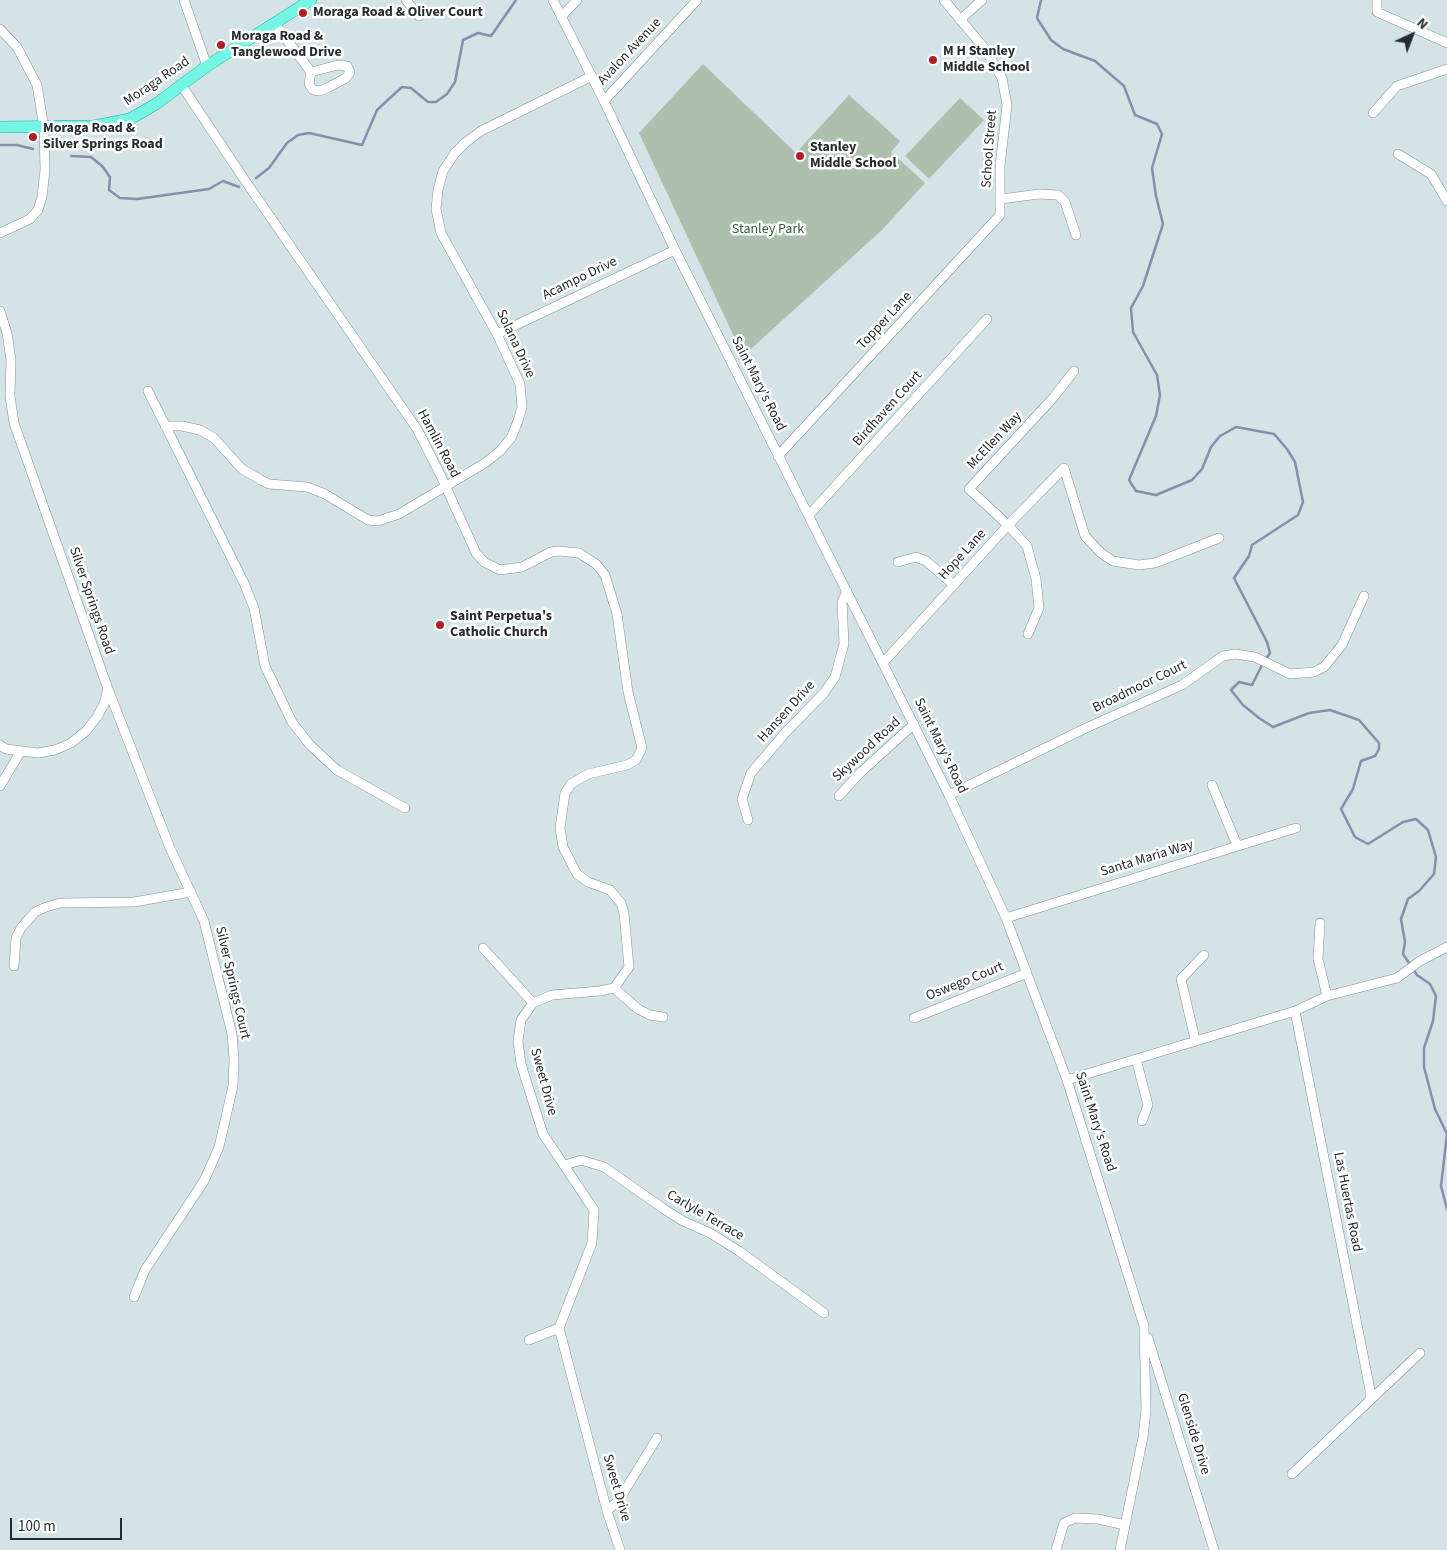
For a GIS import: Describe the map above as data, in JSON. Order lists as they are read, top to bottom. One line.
{"streets":{"main road":["Moraga Road"],"street":["Avalon Avenue","School Street","Acampo Drive","Topper Lane","Solana Drive","Saint Mary's Road","Birdhaven Court","McEllen Way","Hamlin Road","Hope Lane","Silver Springs Road","Broadmoor Court","Hansen Drive","Skywood Road","Santa Maria Way","Oswego Court","Silver Springs Court","Sweet Drive","Las Huertas Road","Carlyle Terrace","Glenside Drive"]},"crossings":[["Avalon Avenue","Saint Mary's Road"],["Moraga Road","Hamlin Road"],["School Street","Topper Lane"],["Acampo Drive","Solana Drive"],["Acampo Drive","Saint Mary's Road"],["Topper Lane","Saint Mary's Road"],["Solana Drive","Saint Mary's Road"],["Solana Drive","Hamlin Road"],["Saint Mary's Road","Birdhaven Court"],["Saint Mary's Road","Hope Lane"],["Saint Mary's Road","Broadmoor Court"],["Saint Mary's Road","Hansen Drive"],["Saint Mary's Road","Skywood Road"],["Saint Mary's Road","Santa Maria Way"],["Saint Mary's Road","Oswego Court"],["Saint Mary's Road","Glenside Drive"],["McEllen Way","Hope Lane"],["Silver Springs Road","Silver Springs Court"],["Sweet Drive","Carlyle Terrace"]],"parks":["Stanley Park"],"places":["Moraga Road & Oliver Court","Moraga Road & Tanglewood Drive","M H Stanley Middle School","Moraga Road & Silver Springs Road","Stanley Middle School","Saint Perpetua's Catholic Church"],"scale_bar":"100 m","north":"top right"}
